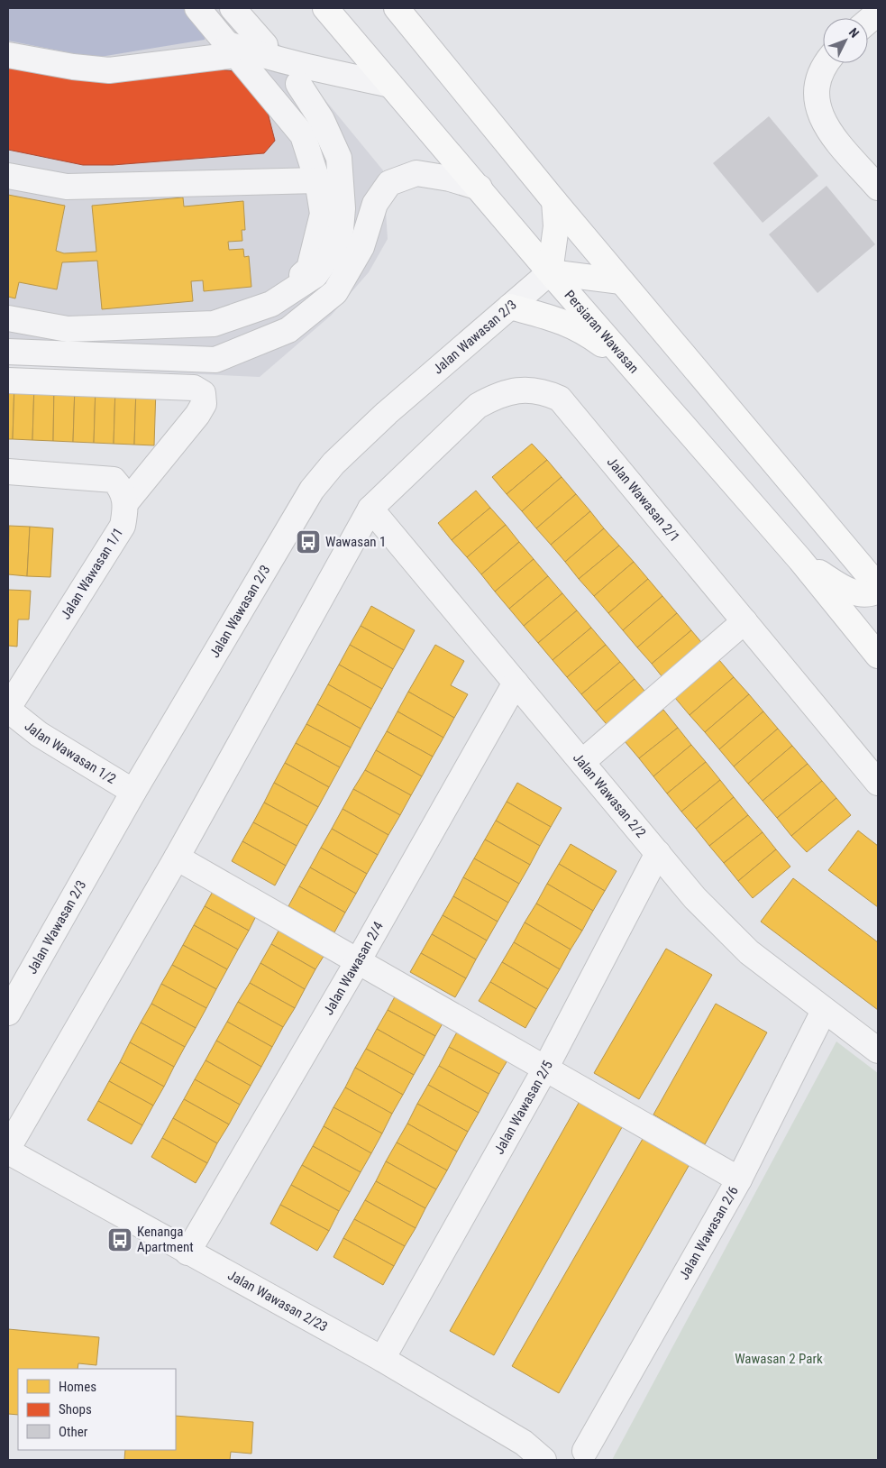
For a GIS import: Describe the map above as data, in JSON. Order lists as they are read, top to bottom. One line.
{"streets":{"main road":["Persiaran Wawasan"],"street":["Jalan Wawasan 2/3","Jalan Wawasan 2/1","Jalan Wawasan 1/1","Jalan Wawasan 1/2","Jalan Wawasan 2/2","Jalan Wawasan 2/4","Jalan Wawasan 2/5","Jalan Wawasan 2/6","Jalan Wawasan 2/23"]},"crossings":[["Persiaran Wawasan","Jalan Wawasan 2/3"],["Jalan Wawasan 2/3","Jalan Wawasan 1/2"],["Jalan Wawasan 2/1","Jalan Wawasan 2/2"],["Jalan Wawasan 1/1","Jalan Wawasan 1/2"],["Jalan Wawasan 2/2","Jalan Wawasan 2/4"],["Jalan Wawasan 2/2","Jalan Wawasan 2/5"],["Jalan Wawasan 2/2","Jalan Wawasan 2/6"],["Jalan Wawasan 2/4","Jalan Wawasan 2/23"],["Jalan Wawasan 2/5","Jalan Wawasan 2/23"]],"parks":["Wawasan 2 Park"],"places":{"bus stop":["Wawasan 1","Kenanga Apartment"]},"legend":["Homes","Shops","Other"],"north":"top right"}
